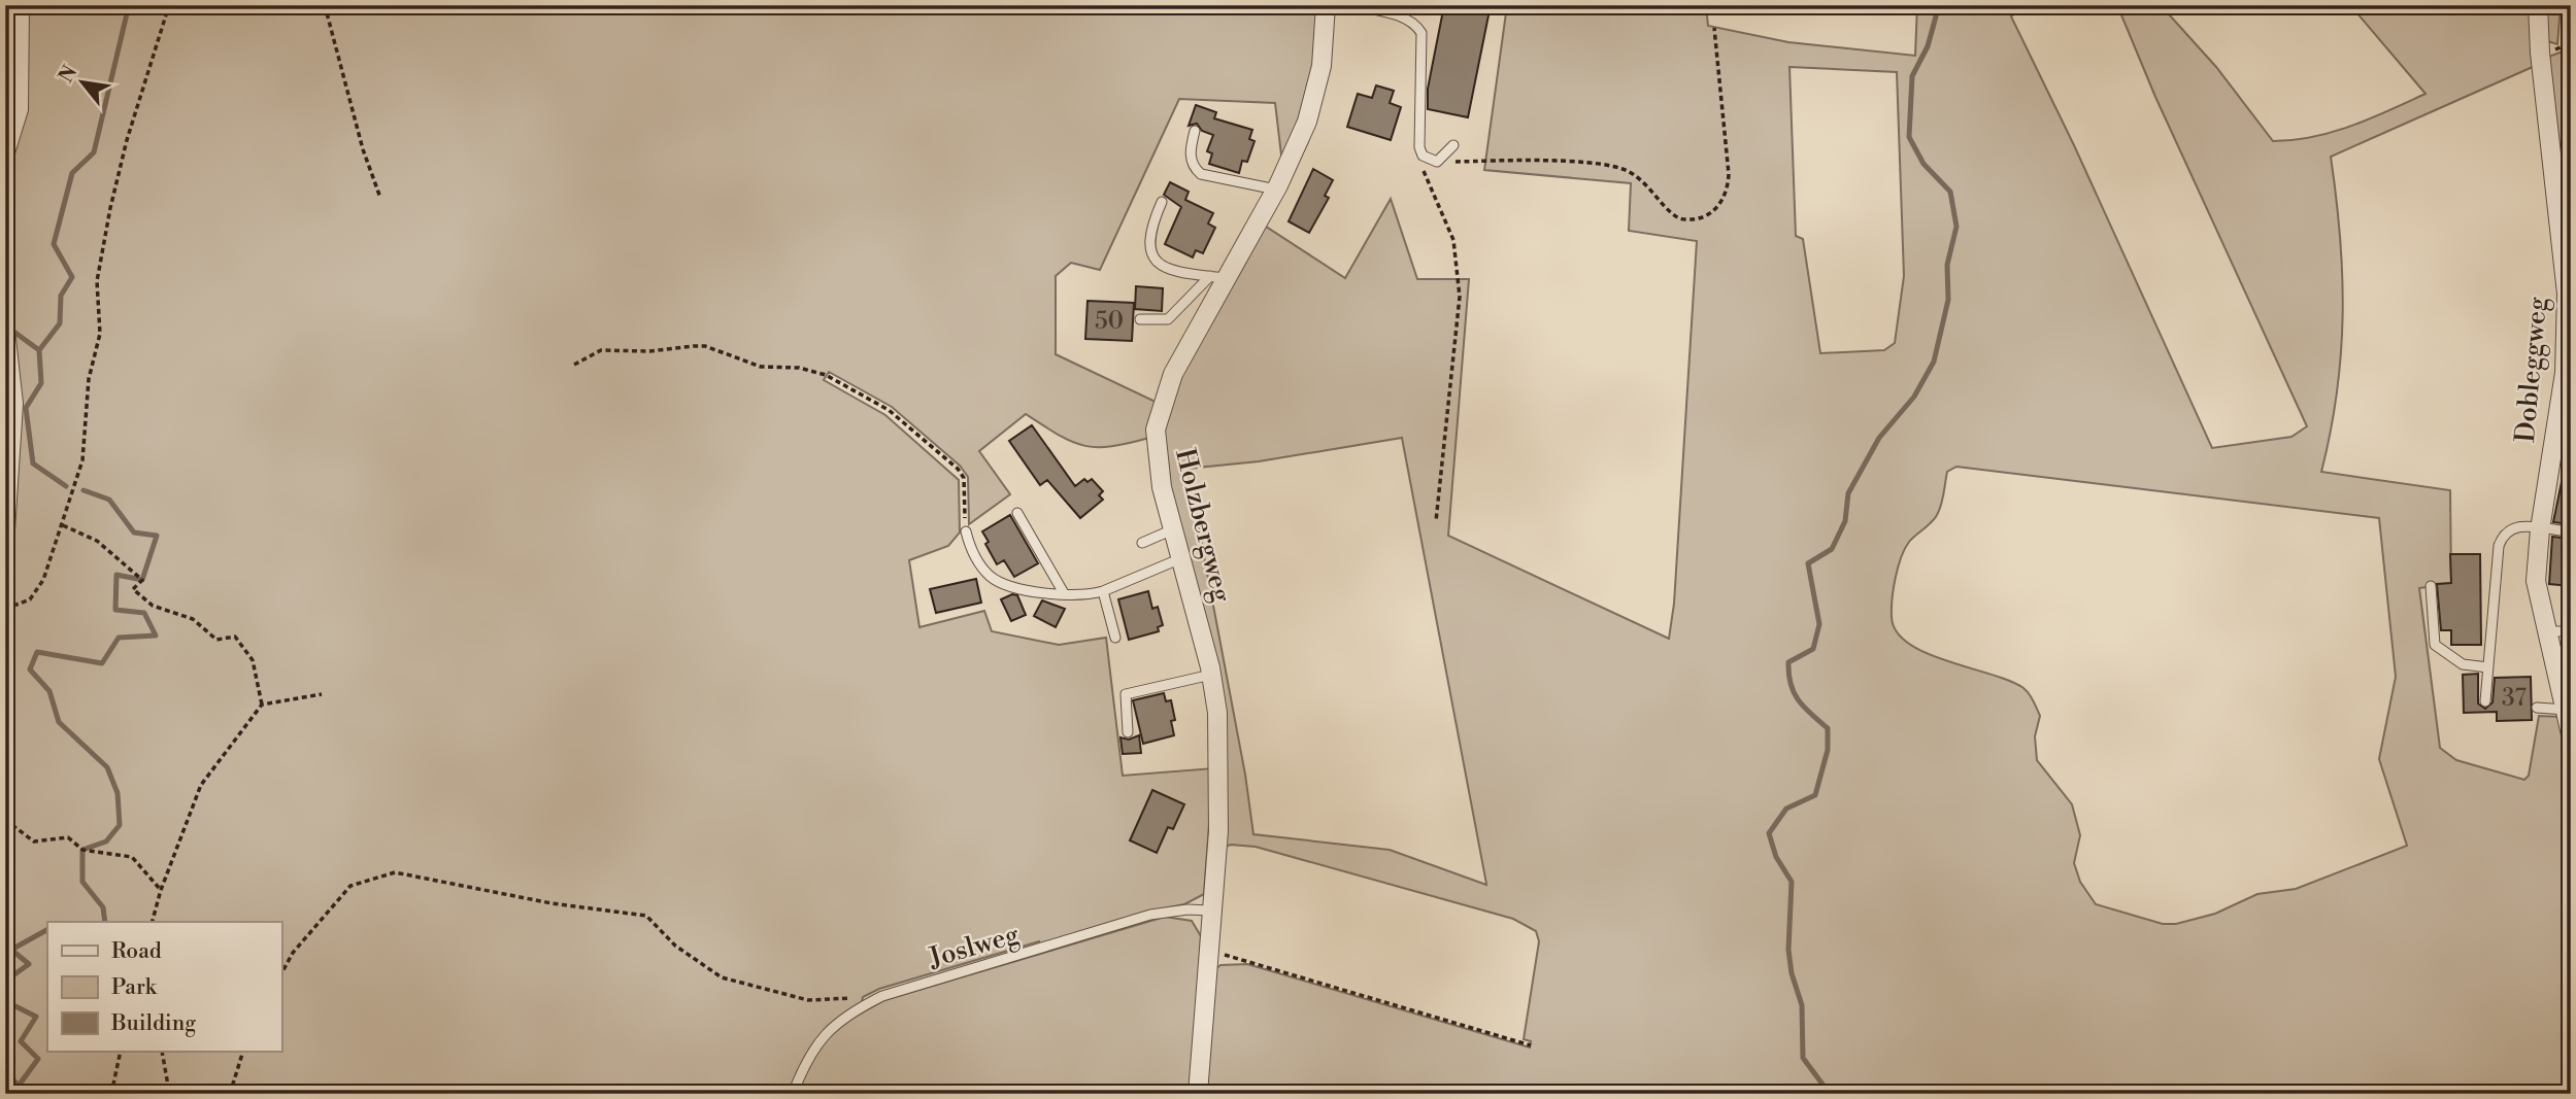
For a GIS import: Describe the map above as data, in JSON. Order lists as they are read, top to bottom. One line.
{"streets":{"street":["Dobleggweg","Holzbergweg"],"lane":["Joslweg"]},"crossings":[["Holzbergweg","Joslweg"]],"house_numbers":["50","37"],"legend":["Road","Park","Building"],"north":"top left"}
